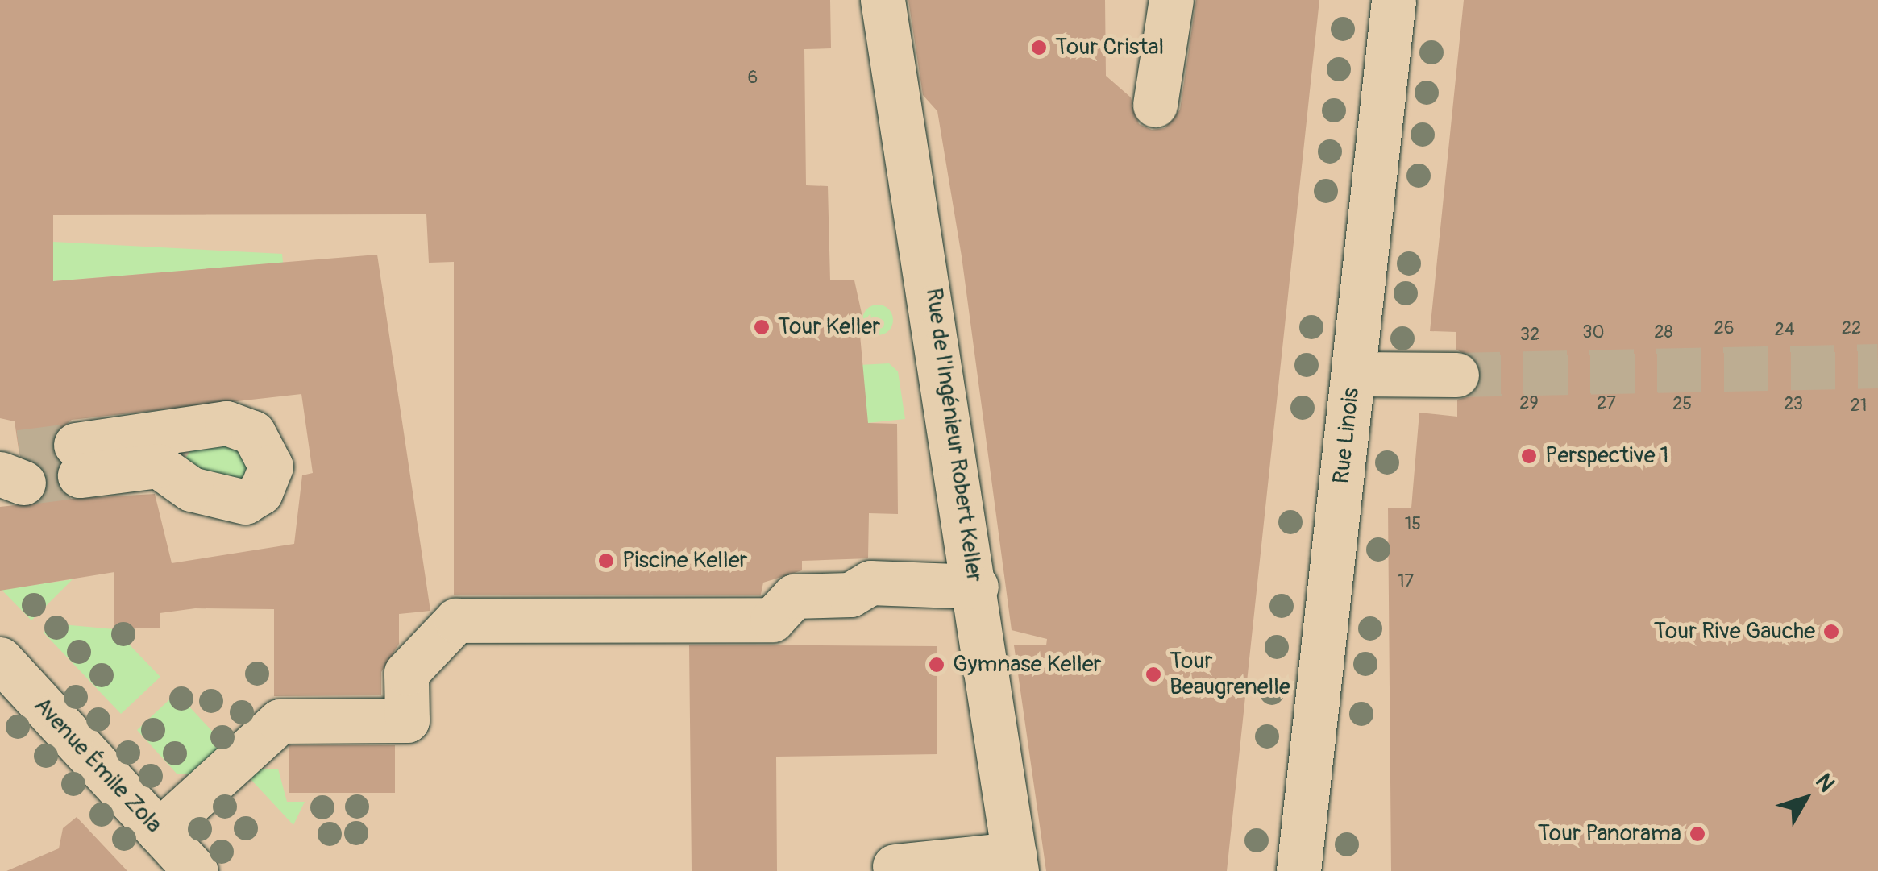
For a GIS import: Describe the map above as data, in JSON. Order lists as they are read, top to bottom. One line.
{"streets":{"street":["Rue de l'Ingénieur Robert Keller","Rue Linois","Avenue Émile Zola"]},"places":["Tour Cristal","Tour Keller","Perspective 1","Piscine Keller","Tour Rive Gauche","Gymnase Keller","Tour Beaugrenelle","Tour Panorama"],"house_numbers":["6","26","22","24","30","28","32","29","27","25","23","21","15","17"],"north":"top right"}
